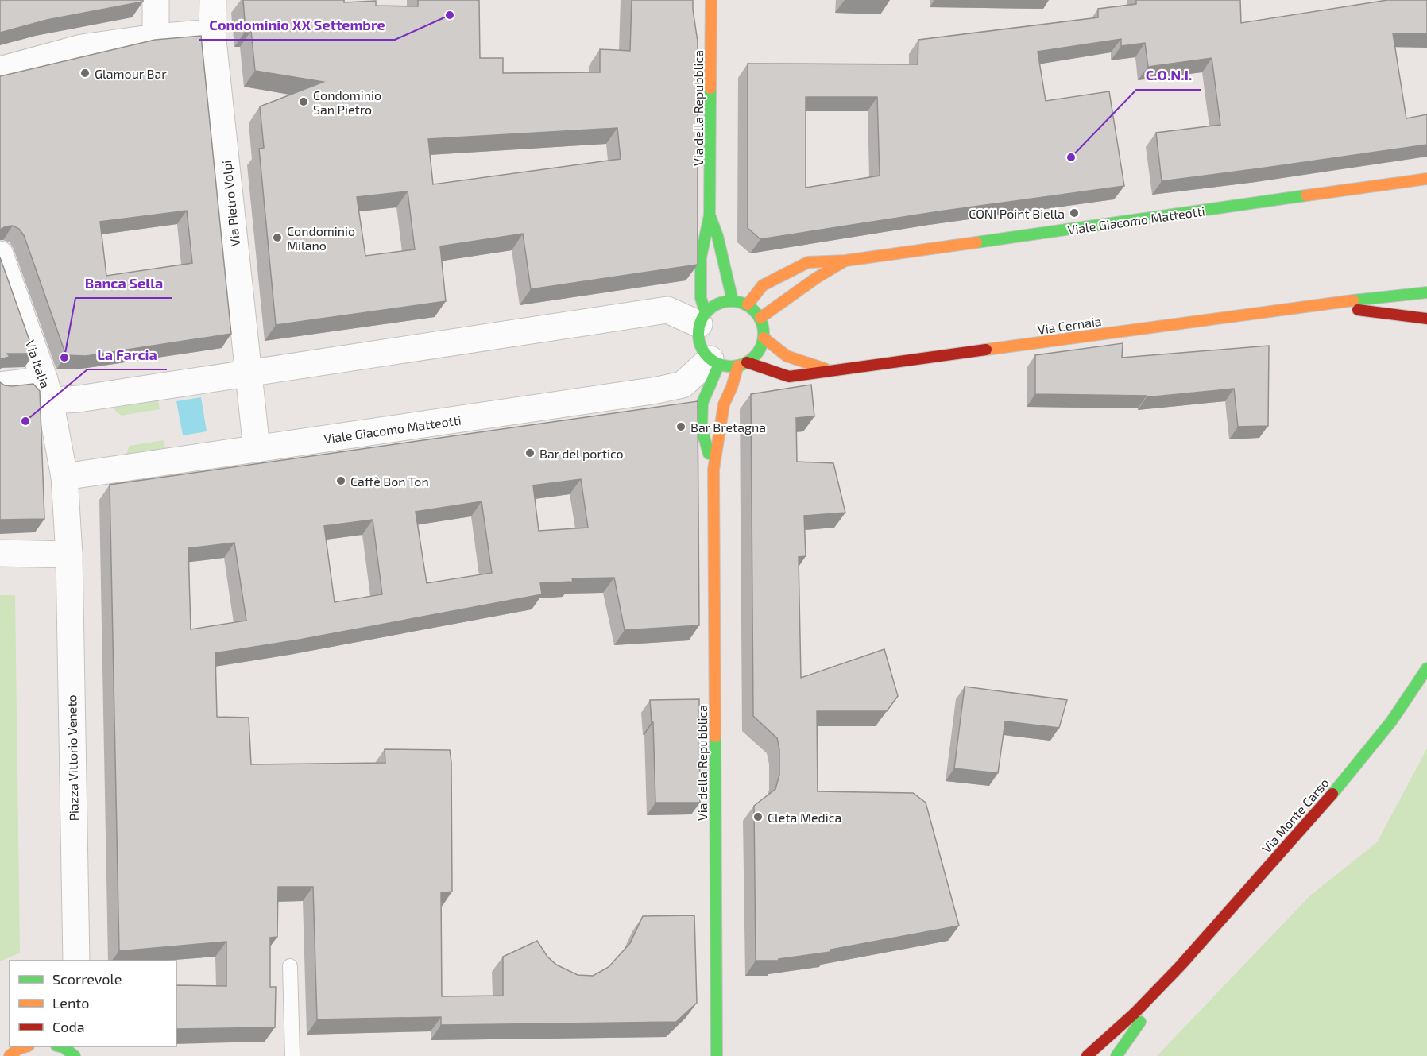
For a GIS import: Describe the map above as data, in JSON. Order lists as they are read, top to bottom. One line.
{"streets":{"street":["Via della Repubblica","Via Pietro Volpi","Viale Giacomo Matteotti","Via Cernaia","Via Italia","Piazza Vittorio Veneto","Via Monte Carso"]},"crossings":[["Via della Repubblica","Viale Giacomo Matteotti"],["Via della Repubblica","Via Cernaia"],["Via Pietro Volpi","Viale Giacomo Matteotti"],["Viale Giacomo Matteotti","Via Cernaia"],["Viale Giacomo Matteotti","Via Italia"],["Viale Giacomo Matteotti","Piazza Vittorio Veneto"],["Via Italia","Piazza Vittorio Veneto"]],"places":["Condominio XX Settembre","Glamour Bar","Condominio San Pietro","C.O.N.I.","CONI Point Biella","Condominio Milano","Banca Sella","La Farcia","Bar Bretagna","Bar del portico","Caffè Bon Ton","Cleta Medica"],"legend":["Scorrevole","Lento","Coda"]}
